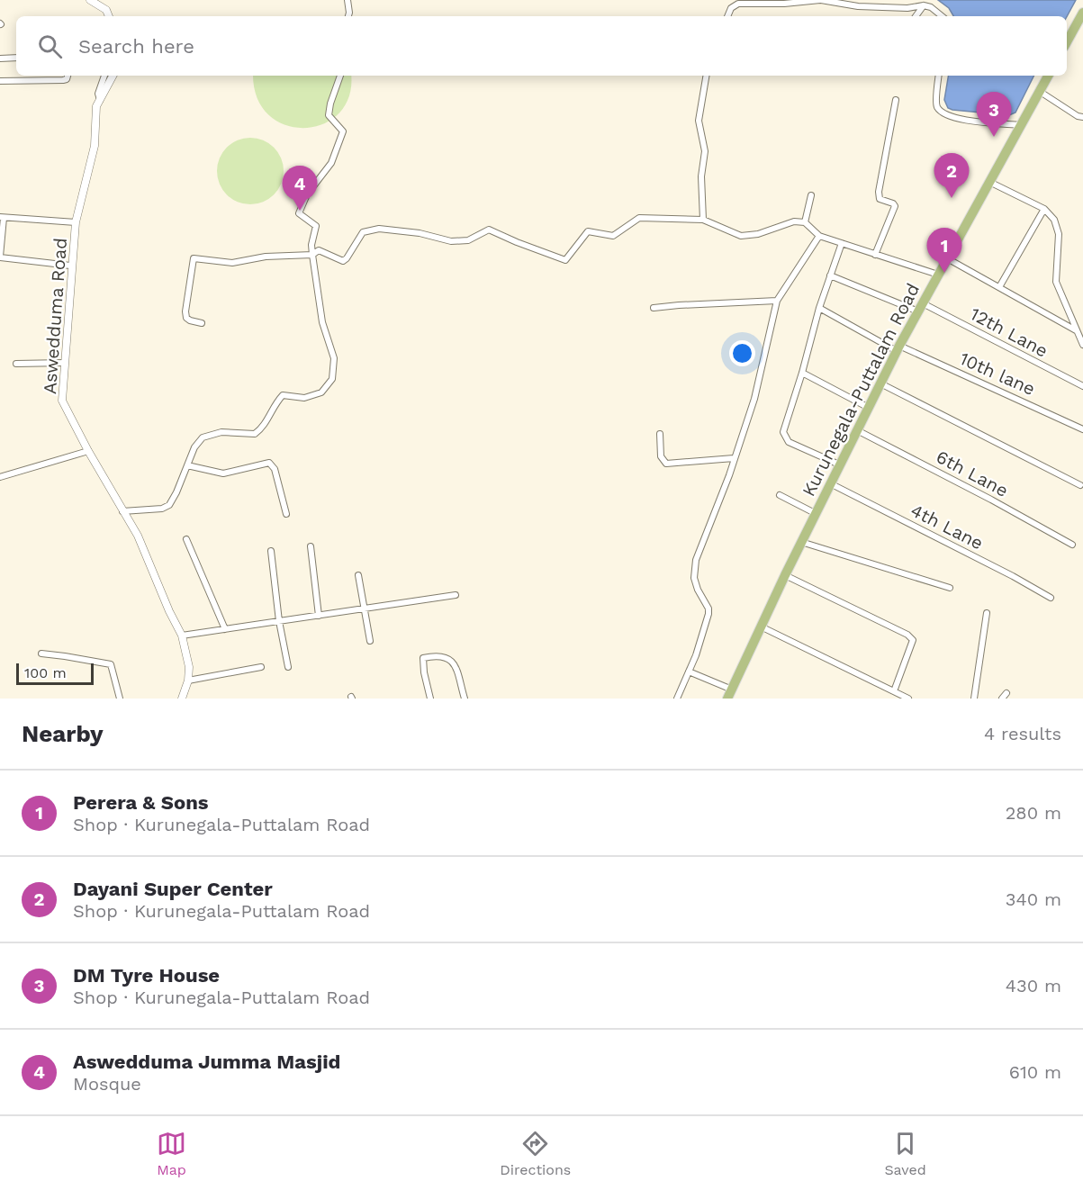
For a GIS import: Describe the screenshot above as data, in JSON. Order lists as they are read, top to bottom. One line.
{"streets":{"highway":["Kurunegala-Puttalam Road"],"street":["Aswedduma Road","12th Lane","10th lane","6th Lane","4th Lane"]},"crossings":[["12th Lane","Kurunegala-Puttalam Road"],["10th lane","Kurunegala-Puttalam Road"],["Kurunegala-Puttalam Road","6th Lane"],["Kurunegala-Puttalam Road","4th Lane"]],"scale_bar":"100 m","page":{"search":"Search here","pins":["3","2","4","1"],"scale":"100 m","heading":["Nearby","4 results"],"list":[{"mark":"1","name":"Perera & Sons","note":"Shop · Kurunegala-Puttalam Road","value":"280 m"},{"mark":"2","name":"Dayani Super Center","note":"Shop · Kurunegala-Puttalam Road","value":"340 m"},{"mark":"3","name":"DM Tyre House","note":"Shop · Kurunegala-Puttalam Road","value":"430 m"},{"mark":"4","name":"Aswedduma Jumma Masjid","note":"Mosque","value":"610 m"}],"nav":["Map","Directions","Saved"]}}
